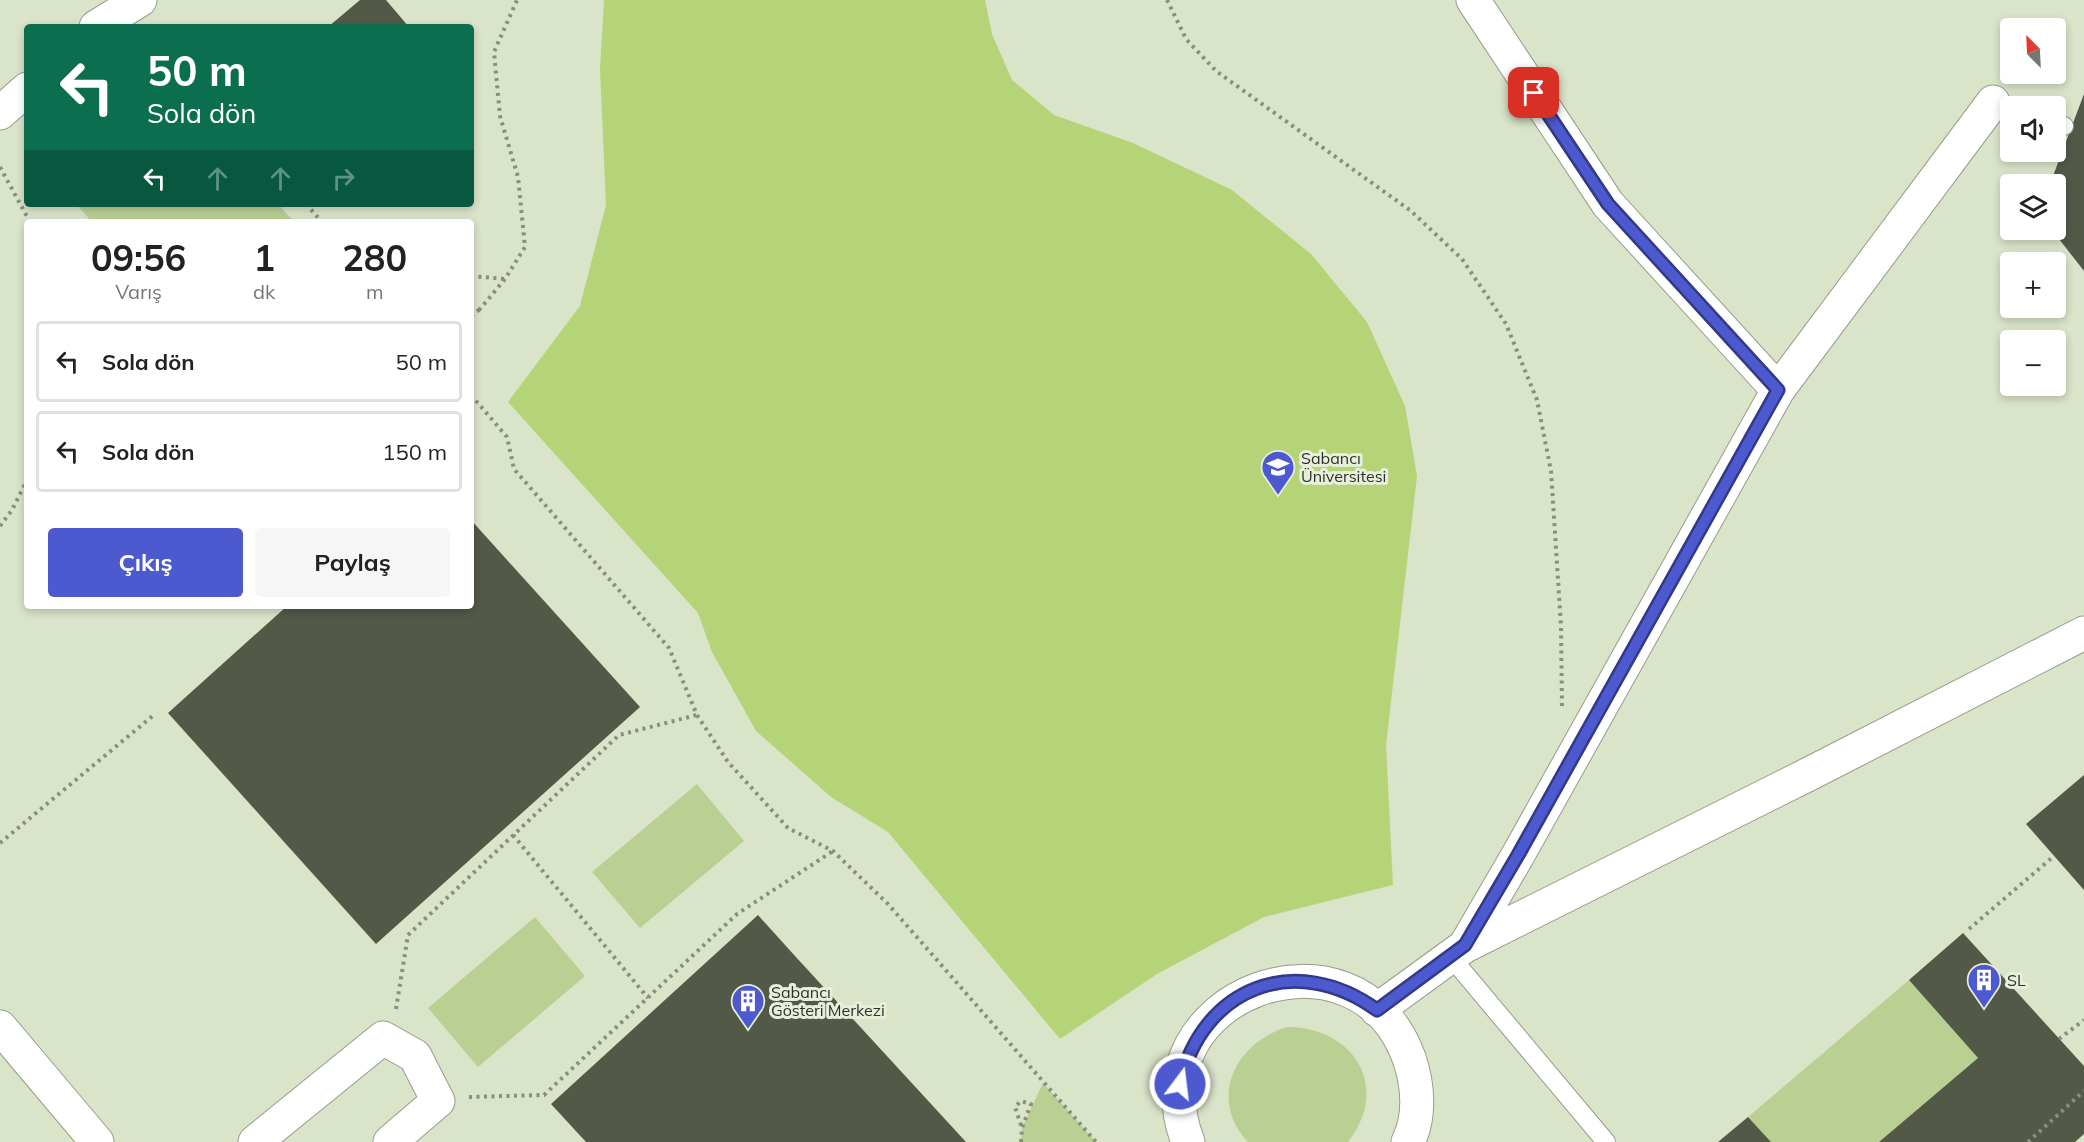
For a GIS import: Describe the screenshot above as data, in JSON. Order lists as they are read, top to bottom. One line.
{"places":{"school or university":["Sabancı Üniversitesi"],"building":["SL","Sabancı Gösteri Merkezi"]},"north":"top left","page":{"map_buttons":["+","−"],"turn":["50 m","Sola dön"],"eta":["09:56","Varış","1","dk","280","m"],"list":[{"name":"Sola dön","value":"50 m"},{"name":"Sola dön","value":"150 m"}],"buttons":["Çıkış","Paylaş"]}}
